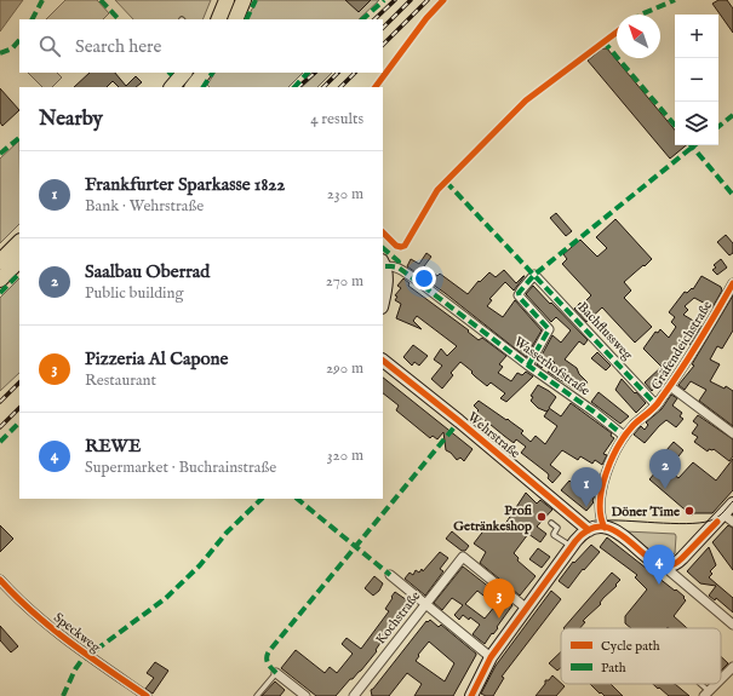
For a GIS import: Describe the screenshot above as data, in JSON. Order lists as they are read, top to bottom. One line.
{"streets":{"main road":["Wehrstraße"],"street":["Bachflussweg","Gräfendeichstraße","Wasserhofstraße","Kochstraße","Speckweg"]},"crossings":[["Bachflussweg","Gräfendeichstraße"],["Bachflussweg","Wasserhofstraße"],["Gräfendeichstraße","Wasserhofstraße"]],"places":["Döner Time","Profi Getränkeshop"],"legend":["Cycle path","Path"],"north":"top left","page":{"map_buttons":["+","−"],"search":"Search here","heading":["Nearby","4 results"],"list":[{"mark":"1","name":"Frankfurter Sparkasse 1822","note":"Bank · Wehrstraße","value":"230 m"},{"mark":"2","name":"Saalbau Oberrad","note":"Public building","value":"270 m"},{"mark":"3","name":"Pizzeria Al Capone","note":"Restaurant","value":"290 m"},{"mark":"4","name":"REWE","note":"Supermarket · Buchrainstraße","value":"320 m"}],"pins":["2","1","4","3"]}}
